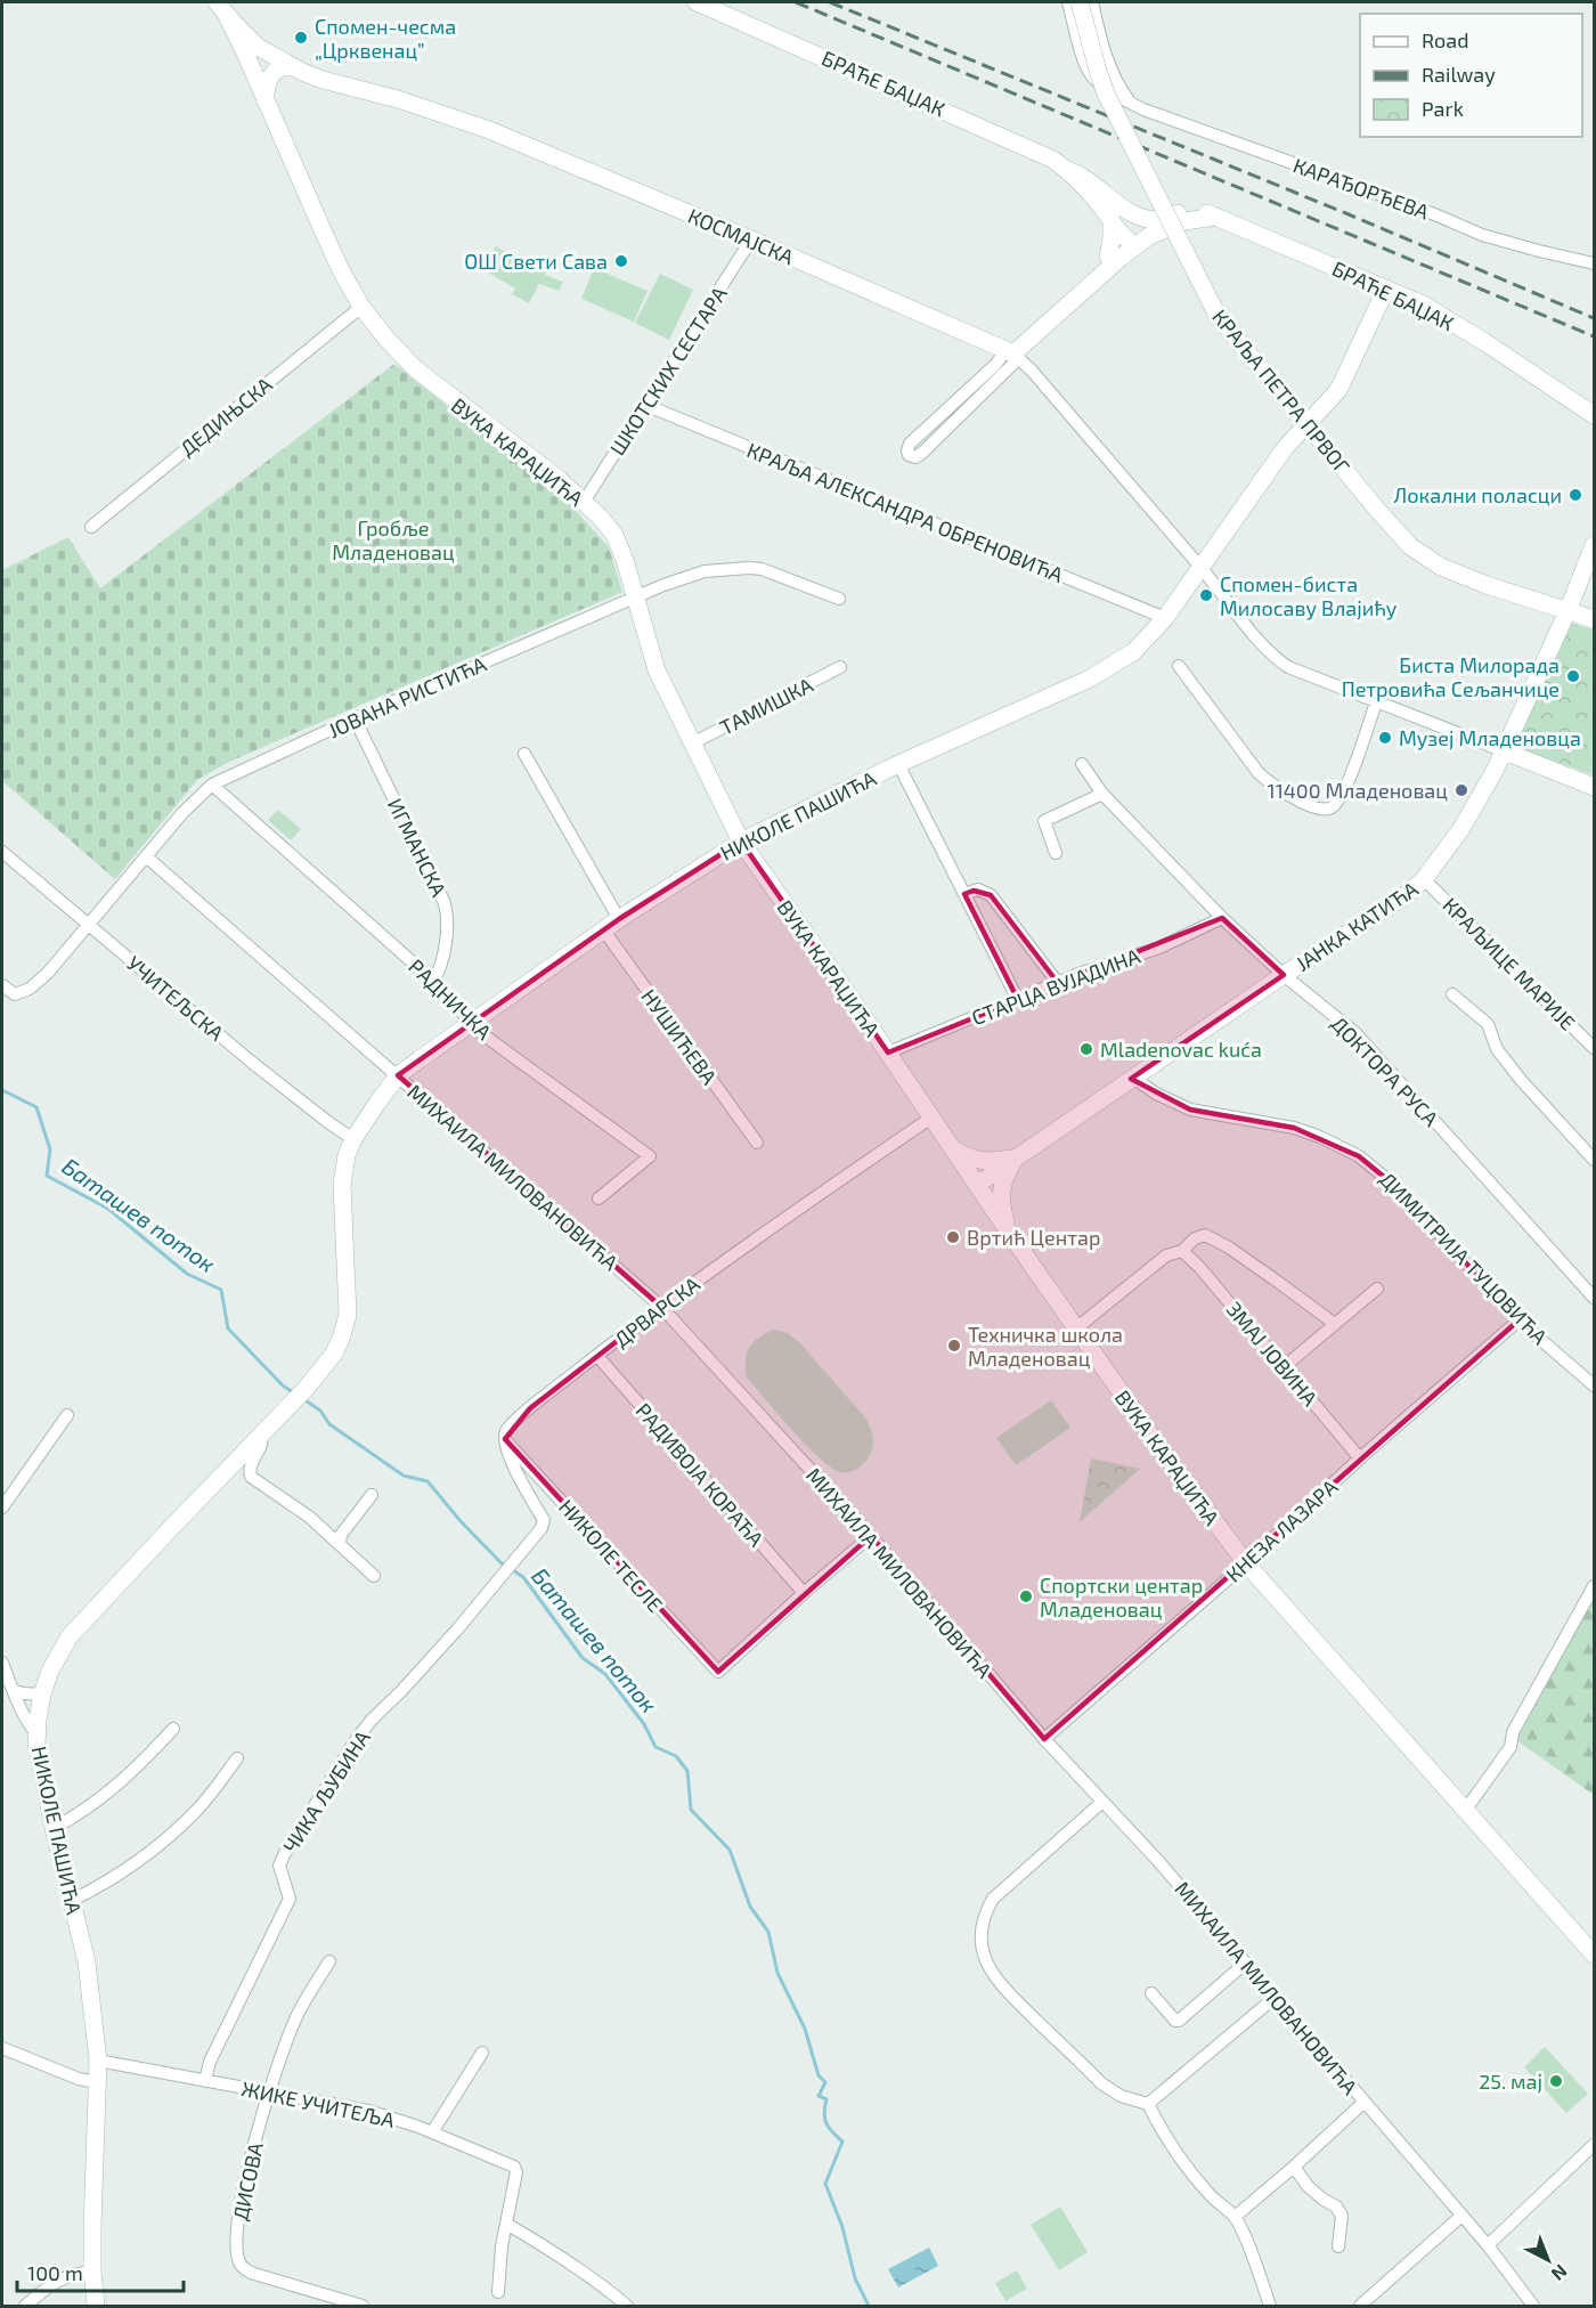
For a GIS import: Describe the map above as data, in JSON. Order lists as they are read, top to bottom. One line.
{"streets":{"street":["БРАЋЕ БАЏАК","КАРАЂОРЂЕВА","КОСМАЈСКА","ШКОТСКИХ СЕСТАРА","КРАЉА ПЕТРА ПРВОГ","ДЕДИЊСКА","ВУКА КАРАЏИЋА","КРАЉА АЛЕКСАНДРА ОБРЕНОВИЋА","ЈОВАНА РИСТИЋА","ТАМИШКА","НИКОЛЕ ПАШИЋА","ИГМАНСКА","ЈАНКА КАТИЋА","КРАЉИЦЕ МАРИЈЕ","СТАРЦА ВУЈАДИНА","УЧИТЕЉСКА","РАДНИЧКА","НУШИЋЕВА","ДОКТОРА РУСА","МИХАИЛА МИЛОВАНОВИЋА","ДИМИТРИЈА ТУЦОВИЋА","ДРВАРСКА","ЗМАЈ ЈОВИНА","РАДИВОЈА КОРАЋА","КНЕЗА ЛАЗАРА","НИКОЛЕ ТЕСЛЕ","ЧИКА ЉУБИНА","ЖИКЕ УЧИТЕЉА","ДИСОВА"]},"crossings":[["БРАЋЕ БАЏАК","НИКОЛЕ ПАШИЋА"],["КОСМАЈСКА","ШКОТСКИХ СЕСТАРА"],["КОСМАЈСКА","ВУКА КАРАЏИЋА"],["КОСМАЈСКА","НИКОЛЕ ПАШИЋА"],["ШКОТСКИХ СЕСТАРА","ВУКА КАРАЏИЋА"],["ШКОТСКИХ СЕСТАРА","КРАЉА АЛЕКСАНДРА ОБРЕНОВИЋА"],["КРАЉА ПЕТРА ПРВОГ","НИКОЛЕ ПАШИЋА"],["КРАЉА ПЕТРА ПРВОГ","ЈАНКА КАТИЋА"],["ДЕДИЊСКА","ВУКА КАРАЏИЋА"],["ВУКА КАРАЏИЋА","ЈОВАНА РИСТИЋА"],["ВУКА КАРАЏИЋА","ТАМИШКА"],["ВУКА КАРАЏИЋА","НИКОЛЕ ПАШИЋА"],["ВУКА КАРАЏИЋА","ЈАНКА КАТИЋА"],["ВУКА КАРАЏИЋА","СТАРЦА ВУЈАДИНА"],["ВУКА КАРАЏИЋА","ДРВАРСКА"],["ВУКА КАРАЏИЋА","КНЕЗА ЛАЗАРА"],["КРАЉА АЛЕКСАНДРА ОБРЕНОВИЋА","НИКОЛЕ ПАШИЋА"],["ЈОВАНА РИСТИЋА","ИГМАНСКА"],["ЈОВАНА РИСТИЋА","УЧИТЕЉСКА"],["ЈОВАНА РИСТИЋА","РАДНИЧКА"],["ЈОВАНА РИСТИЋА","МИХАИЛА МИЛОВАНОВИЋА"],["НИКОЛЕ ПАШИЋА","УЧИТЕЉСКА"],["НИКОЛЕ ПАШИЋА","РАДНИЧКА"],["НИКОЛЕ ПАШИЋА","НУШИЋЕВА"],["НИКОЛЕ ПАШИЋА","МИХАИЛА МИЛОВАНОВИЋА"],["НИКОЛЕ ПАШИЋА","ЖИКЕ УЧИТЕЉА"],["ИГМАНСКА","РАДНИЧКА"],["ЈАНКА КАТИЋА","КРАЉИЦЕ МАРИЈЕ"],["ЈАНКА КАТИЋА","ДОКТОРА РУСА"],["ЈАНКА КАТИЋА","ДИМИТРИЈА ТУЦОВИЋА"],["СТАРЦА ВУЈАДИНА","ДОКТОРА РУСА"],["МИХАИЛА МИЛОВАНОВИЋА","ДРВАРСКА"],["МИХАИЛА МИЛОВАНОВИЋА","КНЕЗА ЛАЗАРА"],["ДИМИТРИЈА ТУЦОВИЋА","КНЕЗА ЛАЗАРА"],["ДРВАРСКА","РАДИВОЈА КОРАЋА"],["ДРВАРСКА","НИКОЛЕ ТЕСЛЕ"],["ДРВАРСКА","ЧИКА ЉУБИНА"],["ЗМАЈ ЈОВИНА","КНЕЗА ЛАЗАРА"],["РАДИВОЈА КОРАЋА","НИКОЛЕ ТЕСЛЕ"],["НИКОЛЕ ТЕСЛЕ","ЧИКА ЉУБИНА"],["ЧИКА ЉУБИНА","ЖИКЕ УЧИТЕЉА"],["ЖИКЕ УЧИТЕЉА","ДИСОВА"]],"water":["Баташев поток"],"parks":["Гробље Младеновац"],"places":["Спомен-чесма „Црквенац”","ОШ Свети Сава","Локални поласци","Спомен-биста Милосаву Влајићу","Биста Милорада Петровића Сељанчице","Музеј Младеновца","11400 Младеновац","Mladenovac kuća","Вртић Центар","Техничка школа Младеновац","Спортски центар Младеновац","25. мај"],"legend":["Road","Railway","Park"],"scale_bar":"100 m","north":"bottom right"}
